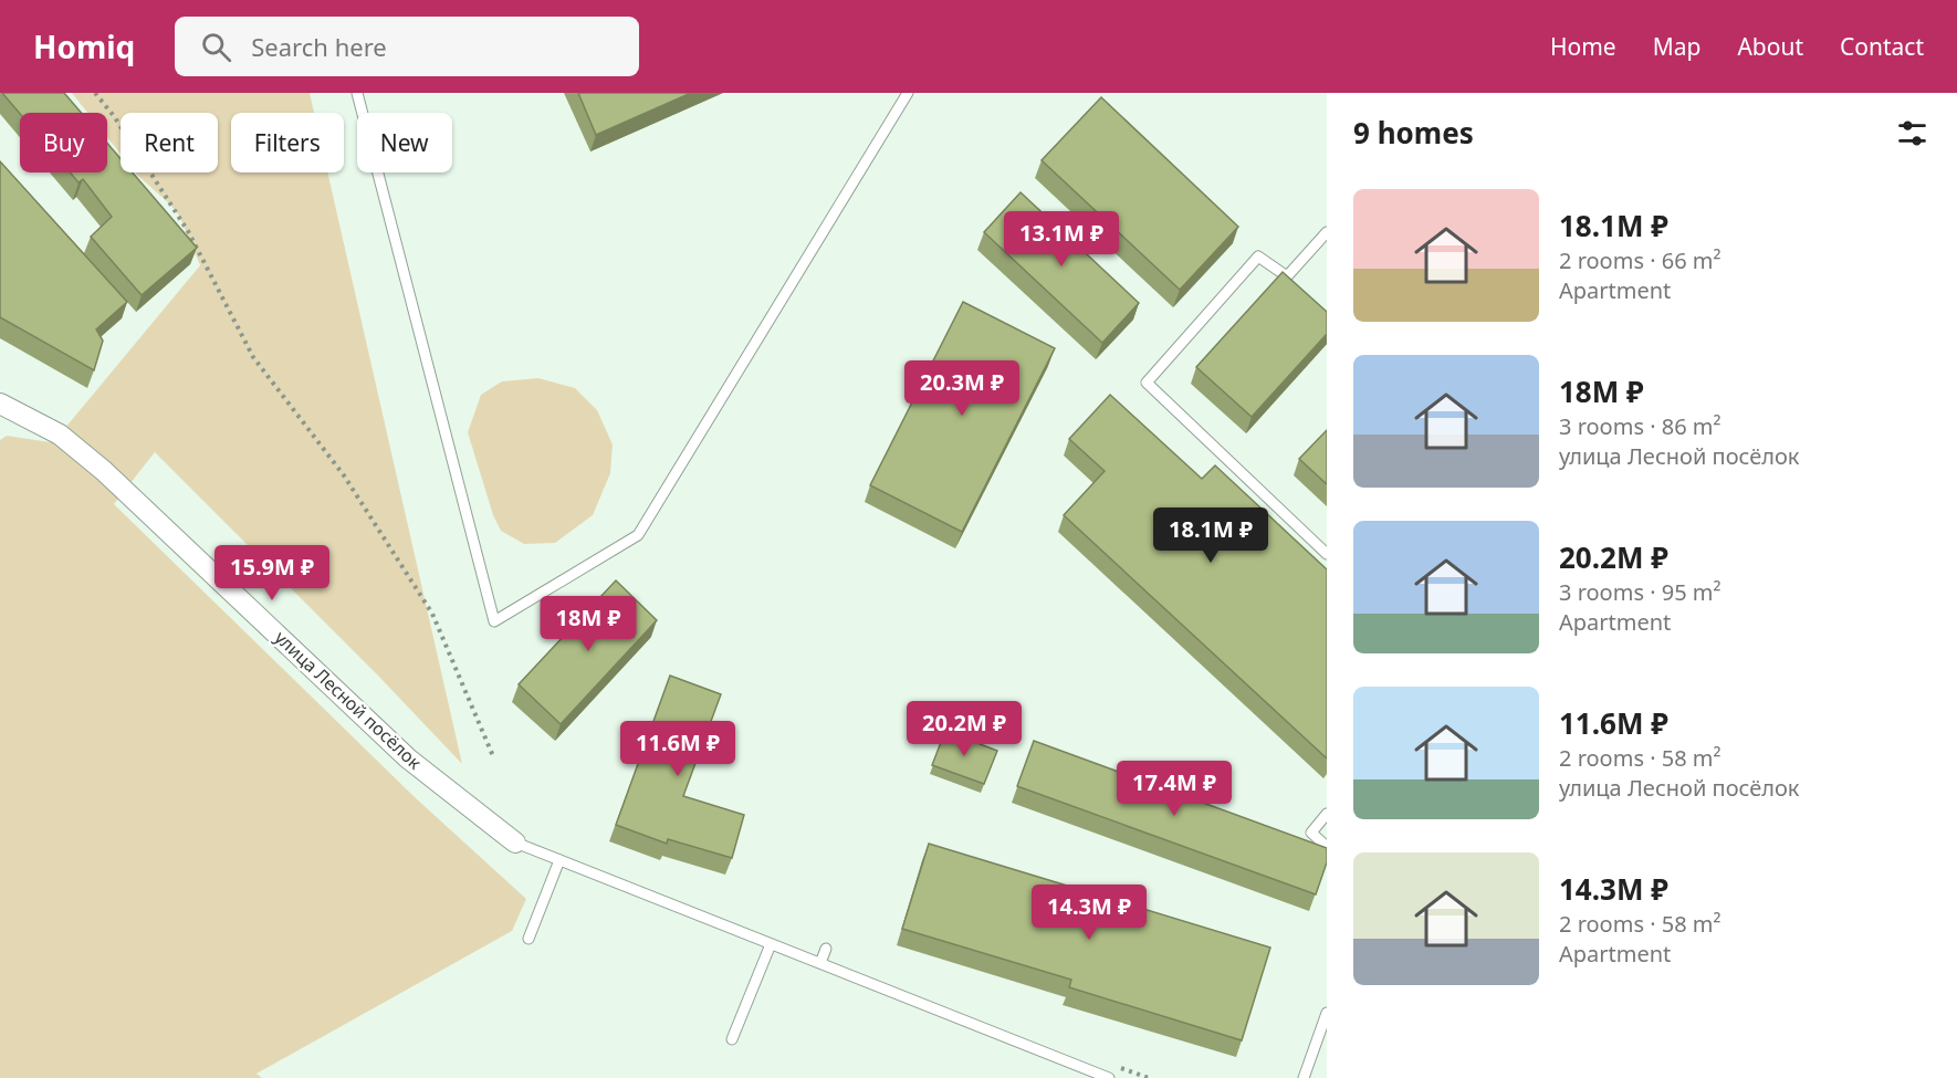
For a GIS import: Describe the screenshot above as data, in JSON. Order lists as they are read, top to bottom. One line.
{"streets":{"street":["улица Лесной посёлок"]},"page":{"header":"Homiq","search":"Search here","nav":["Home","Map","About","Contact"],"heading":"9 homes","chip":["Buy","Rent","Filters","New"],"list":[{"name":"18.1M ₽","note":"2 rooms · 66 m² · Apartment"},{"name":"18M ₽","note":"3 rooms · 86 m² · улица Лесной посёлок"},{"name":"20.2M ₽","note":"3 rooms · 95 m² · Apartment"},{"name":"11.6M ₽","note":"2 rooms · 58 m² · улица Лесной посёлок"},{"name":"14.3M ₽","note":"2 rooms · 58 m² · Apartment"}],"price":["13.1M ₽","20.3M ₽","18.1M ₽","15.9M ₽","18M ₽","20.2M ₽","11.6M ₽","17.4M ₽","14.3M ₽"]}}
